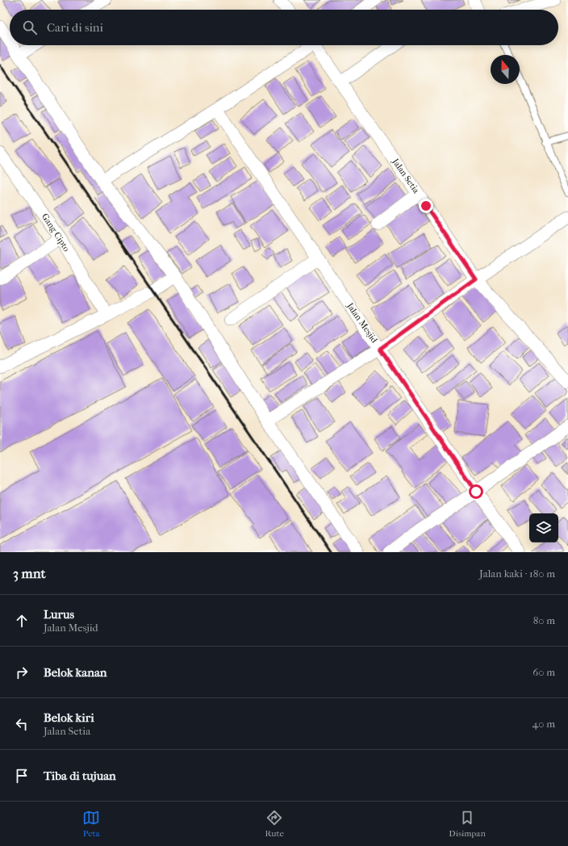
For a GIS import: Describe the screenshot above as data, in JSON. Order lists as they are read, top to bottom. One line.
{"streets":{"street":["Jalan Setia","Gang Cipto","Jalan Mesjid"]},"north":"top","page":{"search":"Cari di sini","heading":["3 mnt","Jalan kaki · 180 m"],"list":[["Lurus","Jalan Mesjid","80 m"],["Belok kanan","60 m"],["Belok kiri","Jalan Setia","40 m"],"Tiba di tujuan"],"nav":["Peta","Rute","Disimpan"]}}
